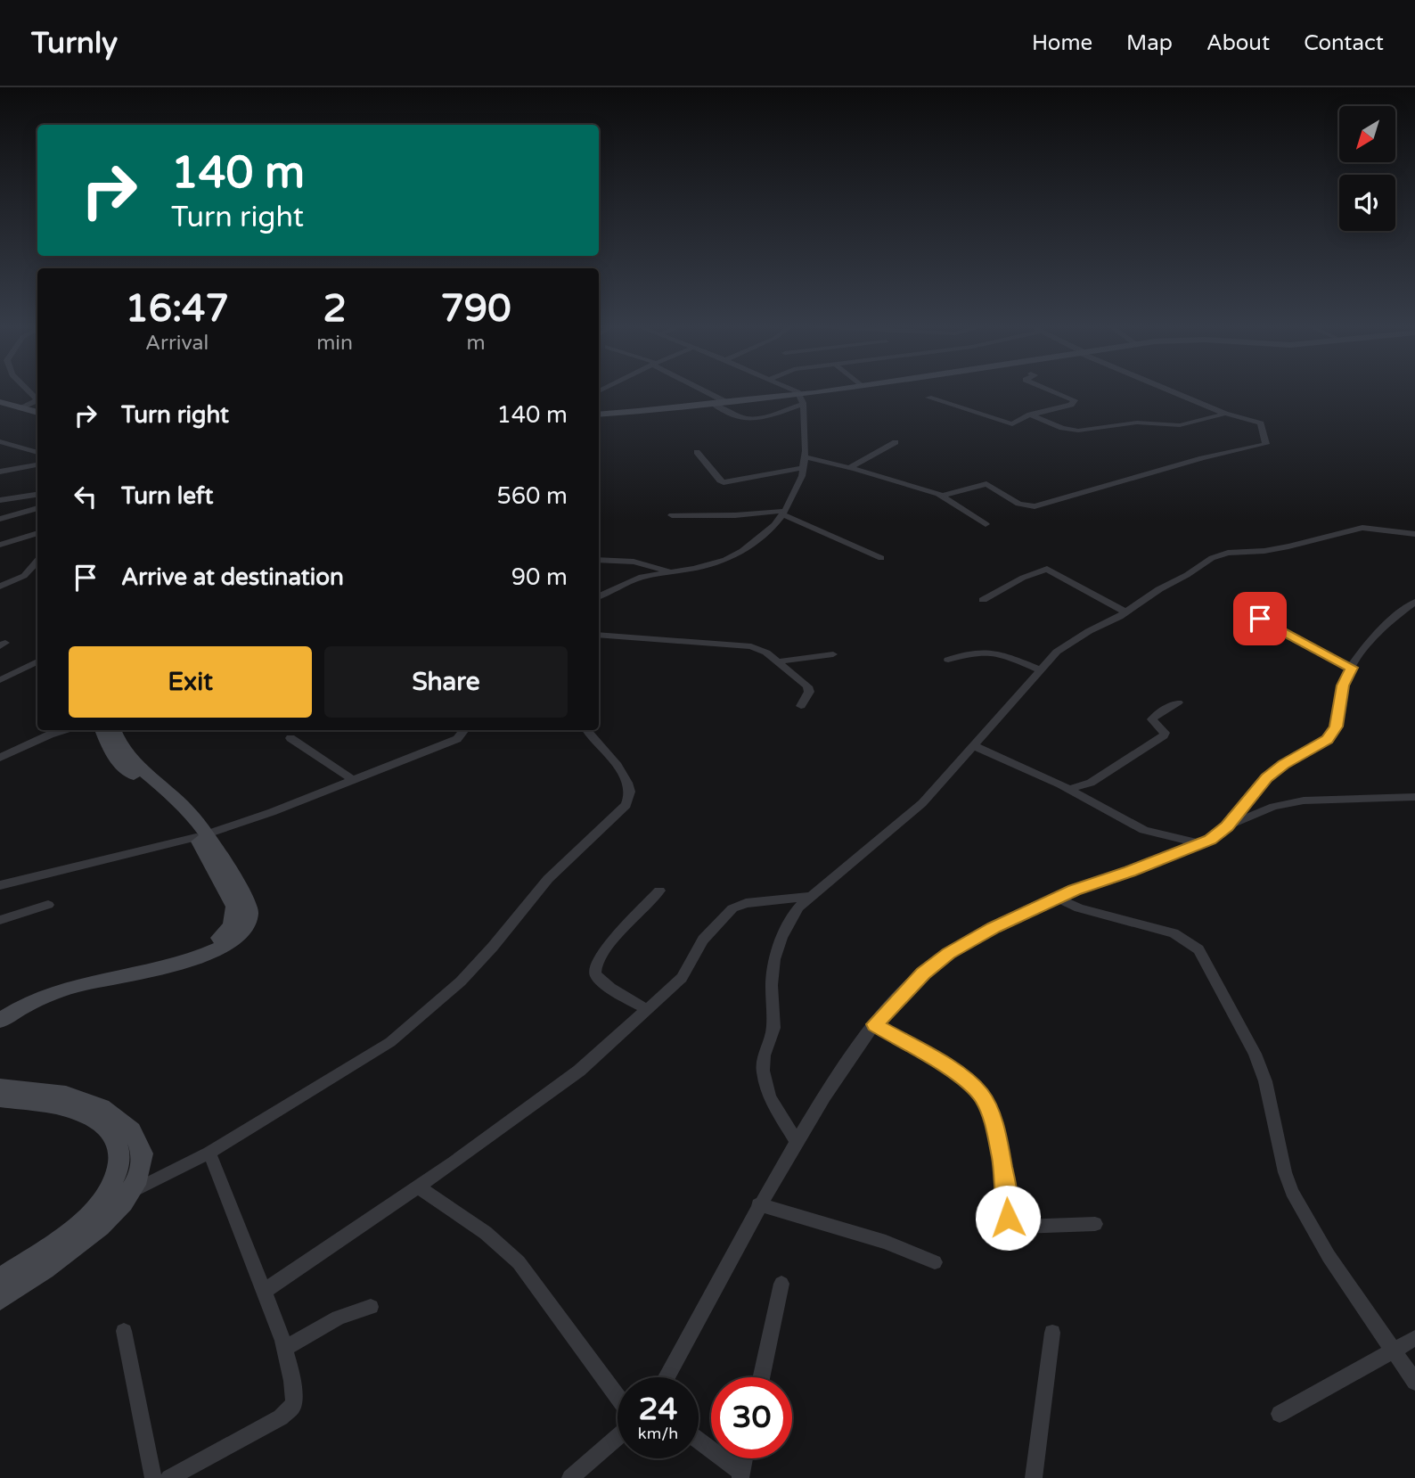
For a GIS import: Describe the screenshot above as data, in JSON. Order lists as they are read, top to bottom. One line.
{"north":"bottom left","page":{"header":"Turnly","nav":["Home","Map","About","Contact"],"turn":["140 m","Turn right"],"eta":["16:47","Arrival","2","min","790","m"],"list":[{"name":"Turn right","value":"140 m"},{"name":"Turn left","value":"560 m"},{"name":"Arrive at destination","value":"90 m"}],"buttons":["Exit","Share"],"speed":"24 km/h","limit":"30"}}
